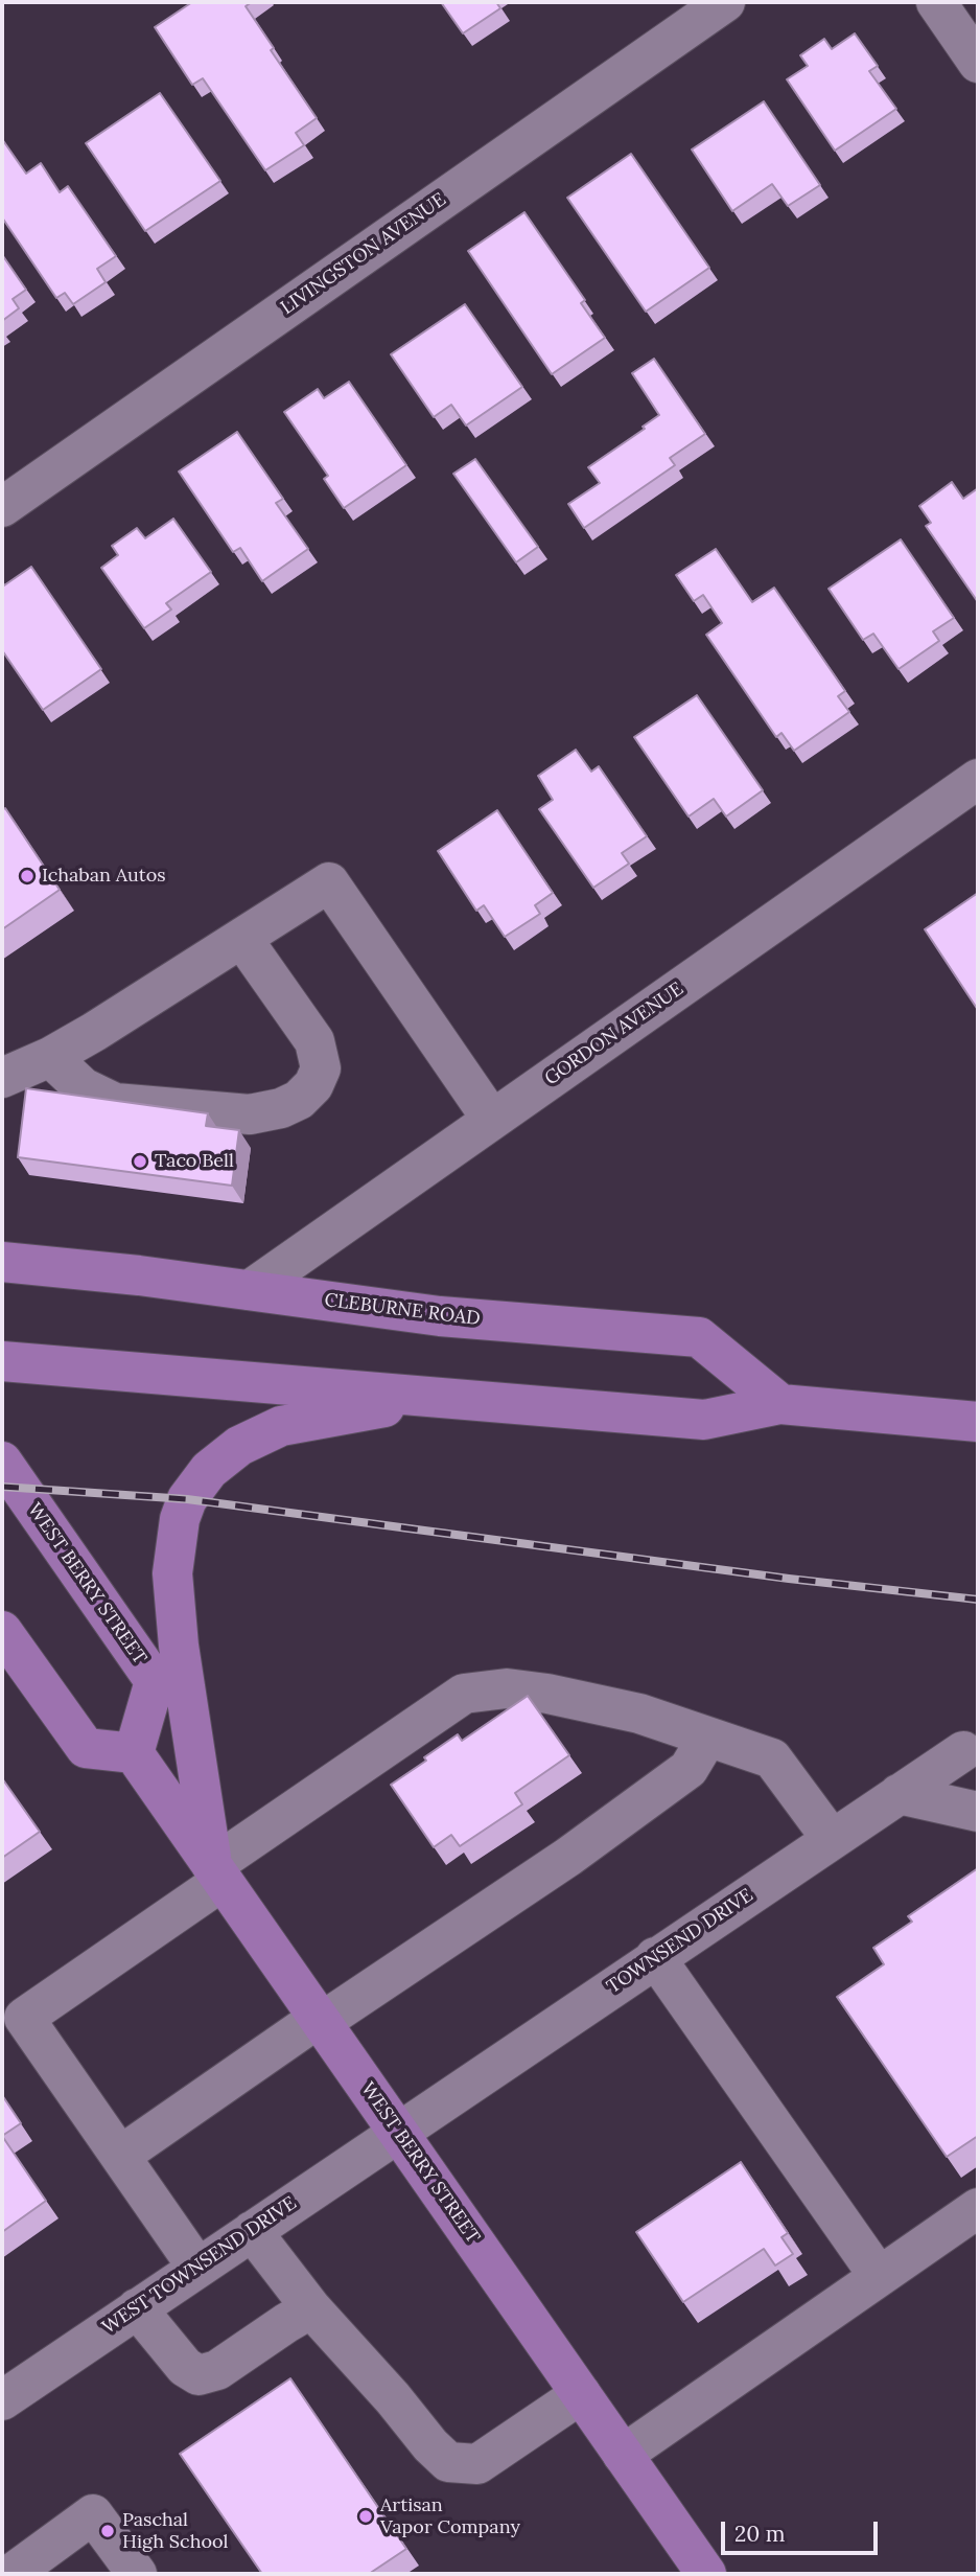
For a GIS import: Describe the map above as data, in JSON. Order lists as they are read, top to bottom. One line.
{"streets":{"main road":["CLEBURNE ROAD","WEST BERRY STREET"],"street":["LIVINGSTON AVENUE","GORDON AVENUE","TOWNSEND DRIVE","WEST TOWNSEND DRIVE"]},"crossings":[["GORDON AVENUE","CLEBURNE ROAD"],["WEST BERRY STREET","TOWNSEND DRIVE"],["WEST BERRY STREET","WEST TOWNSEND DRIVE"],["TOWNSEND DRIVE","WEST TOWNSEND DRIVE"]],"places":["Ichaban Autos","Taco Bell","Artisan Vapor Company","Paschal High School"],"scale_bar":"20 m"}
